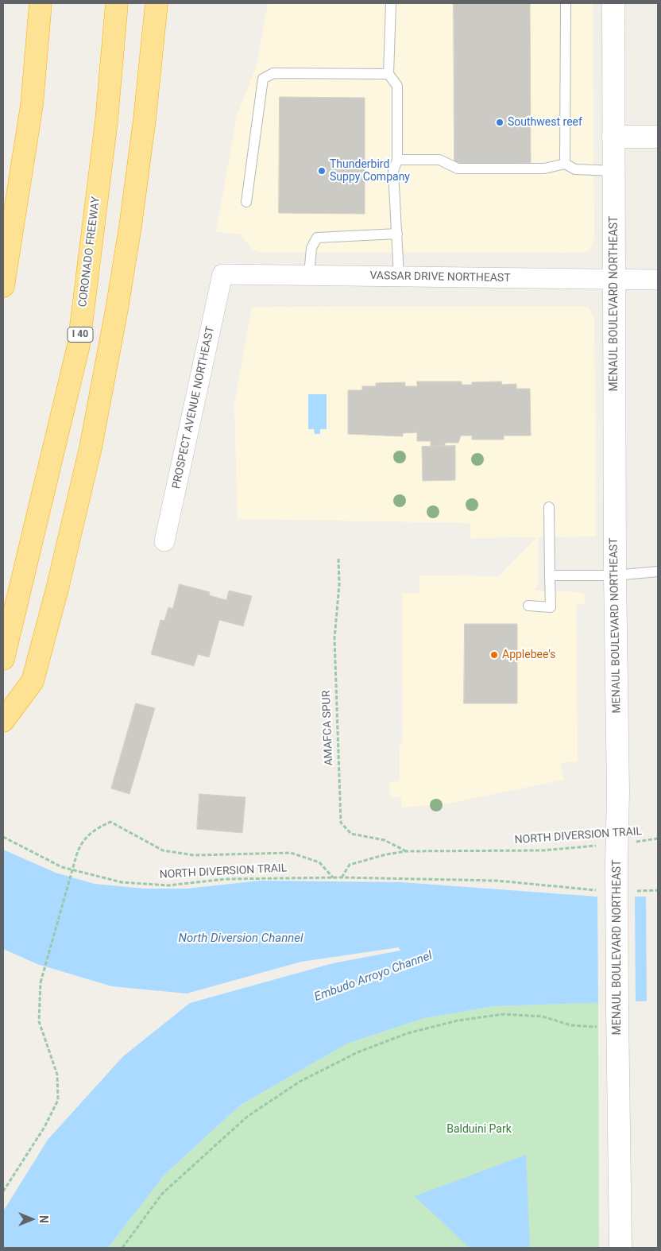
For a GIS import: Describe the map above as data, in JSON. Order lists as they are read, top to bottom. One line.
{"streets":{"highway":["CORONADO FREEWAY","I 40"],"main road":["MENAUL BOULEVARD NORTHEAST"],"street":["VASSAR DRIVE NORTHEAST","PROSPECT AVENUE NORTHEAST"],"path":["AMAFCA SPUR","NORTH DIVERSION TRAIL"]},"crossings":[["VASSAR DRIVE NORTHEAST","MENAUL BOULEVARD NORTHEAST"],["VASSAR DRIVE NORTHEAST","PROSPECT AVENUE NORTHEAST"],["MENAUL BOULEVARD NORTHEAST","NORTH DIVERSION TRAIL"],["AMAFCA SPUR","NORTH DIVERSION TRAIL"]],"water":["North Diversion Channel","Embudo Arroyo Channel"],"parks":["Balduini Park"],"places":["Southwest reef","Thunderbird Suppy Company","Applebee's"],"north":"right"}
